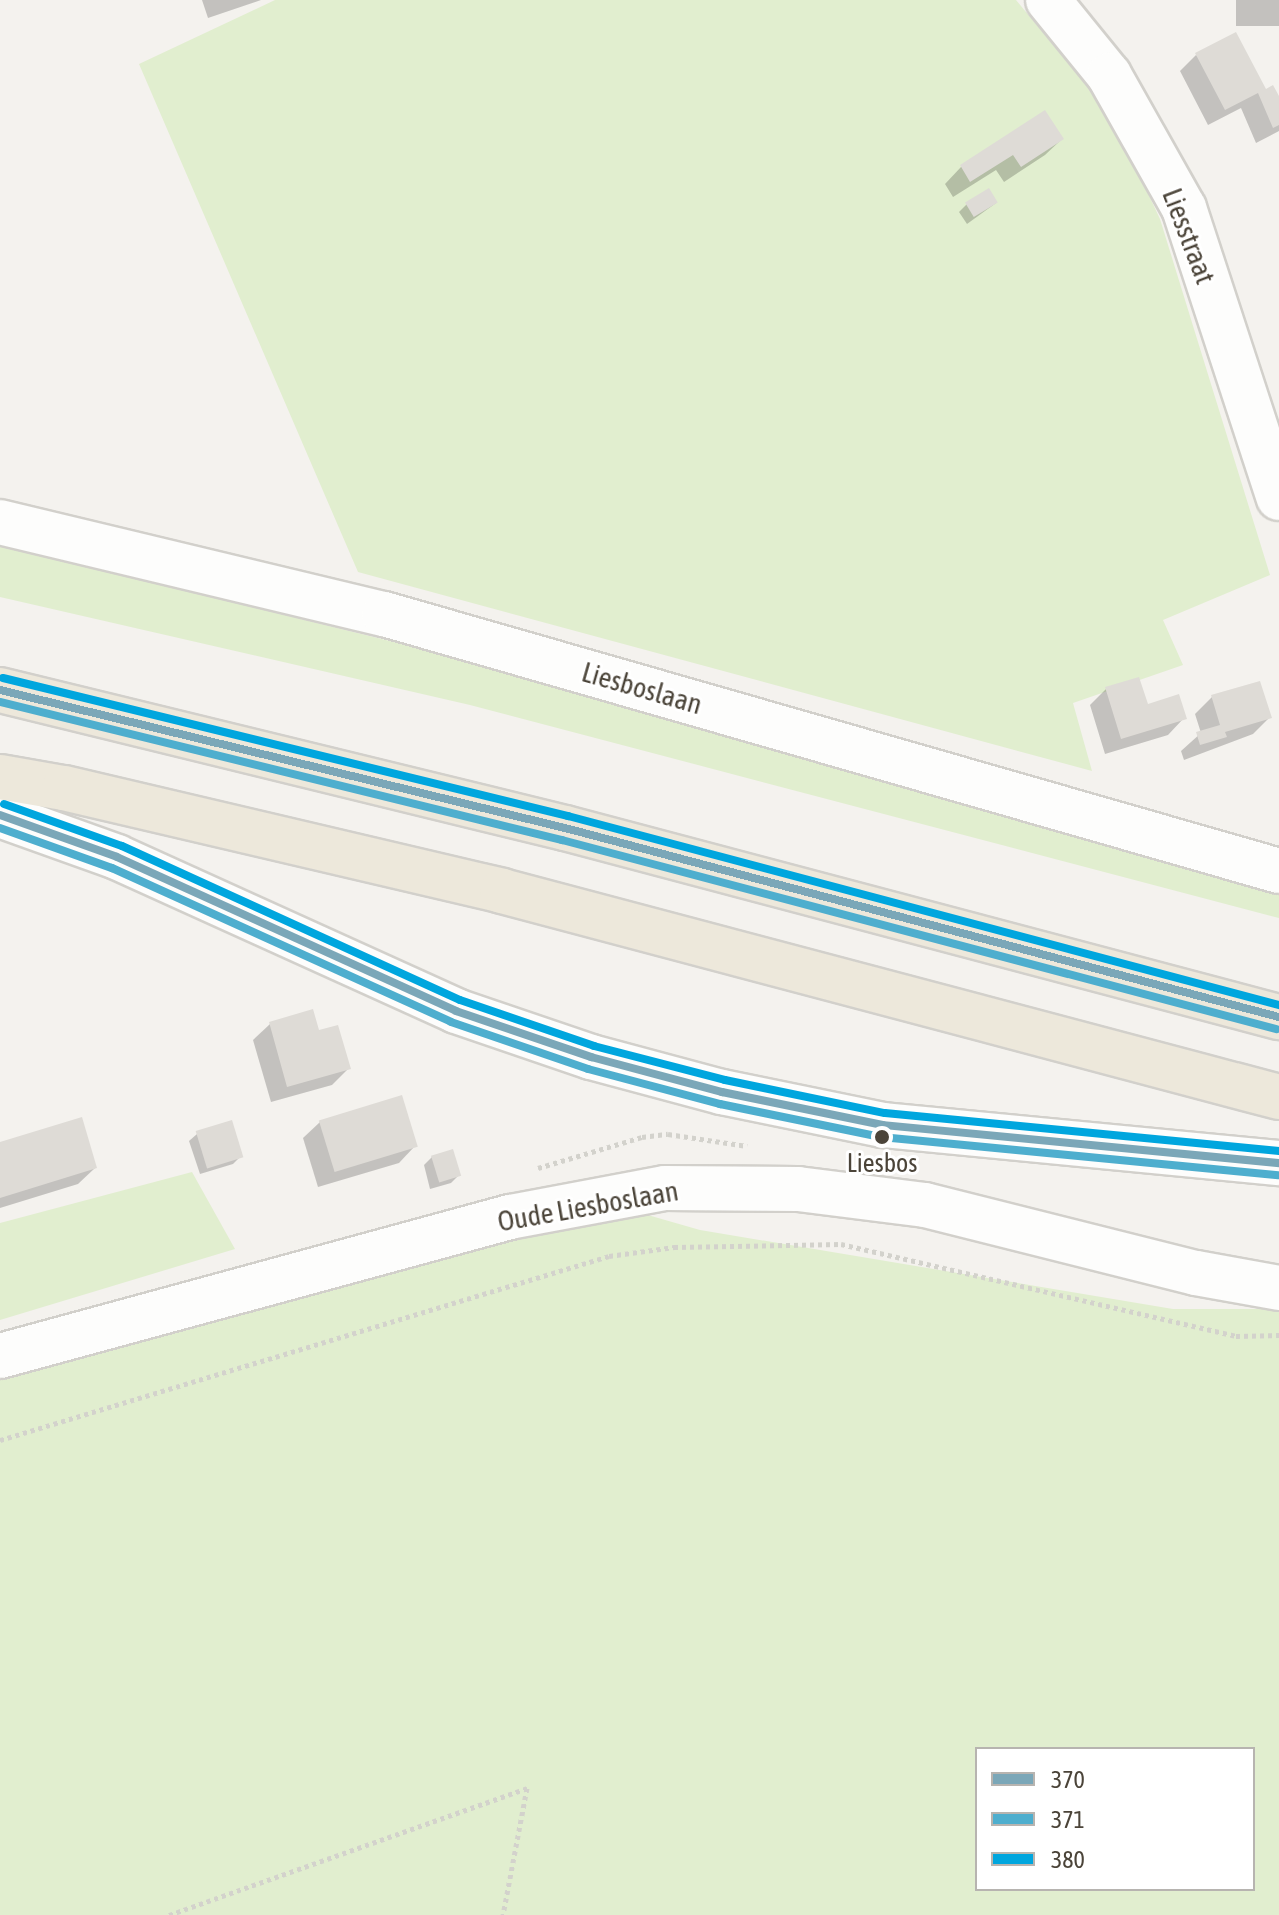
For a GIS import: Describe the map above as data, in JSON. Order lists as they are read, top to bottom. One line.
{"streets":{"street":["Liesstraat","Liesboslaan","Oude Liesboslaan"]},"places":["Liesbos"],"lines":["transit line 380","transit line 370","transit line 371"],"legend":["370","371","380"]}
